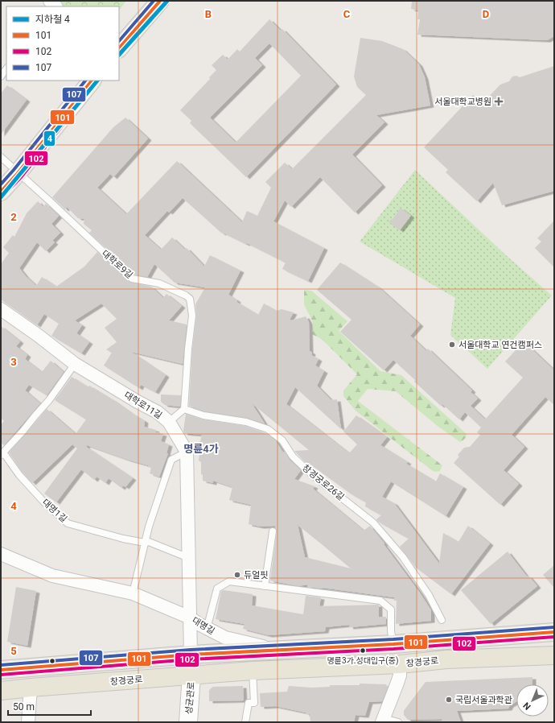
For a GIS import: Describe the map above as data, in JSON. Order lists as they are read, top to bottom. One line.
{"streets":{"main road":["창경궁로"],"street":["대학로11길","대명길","성균관로"],"lane":["대학로9길","창경궁로26길","대명1길"]},"crossings":[["대학로9길","창경궁로26길"],["대학로11길","대명1길"],["대학로11길","대명길"],["대학로11길","성균관로"],["창경궁로","성균관로"]],"districts":["명륜4가"],"places":{"health":["서울대학교병원"],"other":["서울대학교 연건캠퍼스","듀얼핏","명륜3가.성대입구(중)","국립서울과학관"]},"lines":["metro line 4","transit line 101","transit line 107","transit line 102"],"legend":["지하철 4","101","102","107"],"scale_bar":"50 m","north":"bottom left","grid":{"columns":["B","C","D"],"rows":["2","3","4","5"]}}
